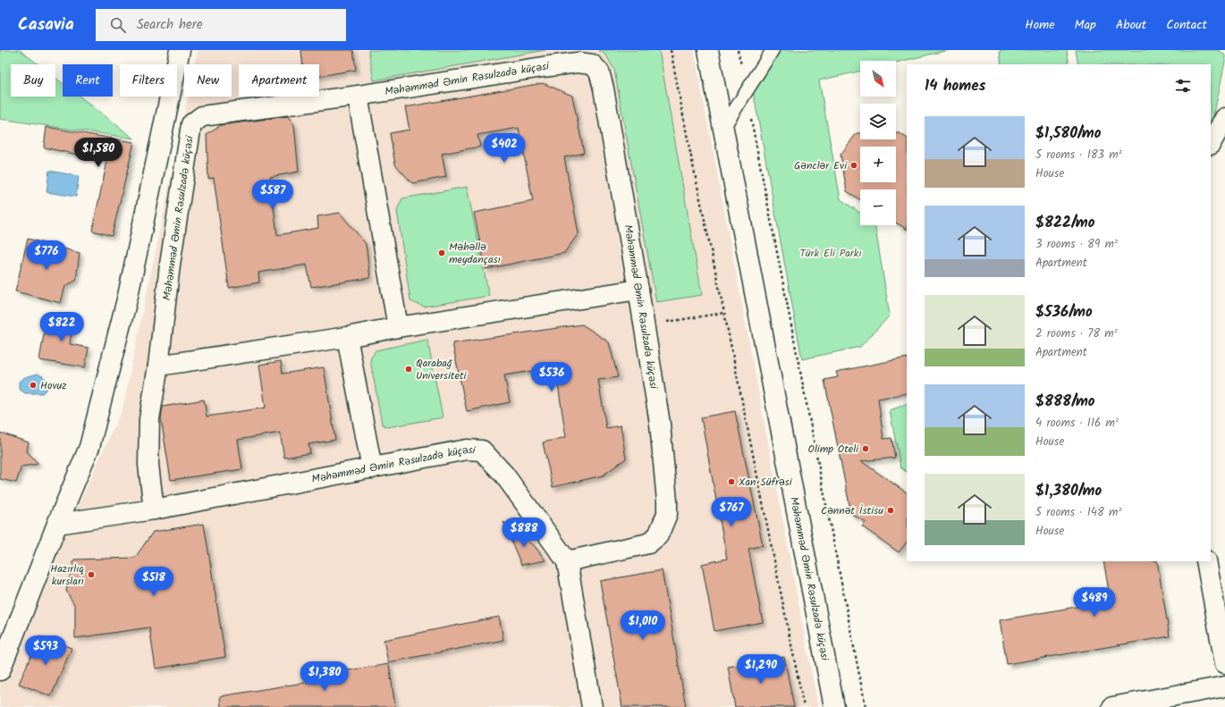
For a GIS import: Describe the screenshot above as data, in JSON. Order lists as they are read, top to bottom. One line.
{"streets":{"street":["Məhəmməd Əmin Rəsulzadə küçəsi"]},"parks":["Türk Eli Parkı"],"places":["Gənclər Evi","Məhəllə meydançası","Qarabağ Universiteti","Hovuz","Olimp Oteli","Xan Süfrəsi","Cənnət İstisu","Hazırlıq kursları"],"north":"bottom right","page":{"header":"Casavia","search":"Search here","nav":["Home","Map","About","Contact"],"map_buttons":["+","−"],"chip":["Buy","Rent","Filters","New","Apartment"],"heading":"14 homes","list":[{"name":"$1,580/mo","note":"5 rooms · 183 m² · House"},{"name":"$822/mo","note":"3 rooms · 89 m² · Apartment"},{"name":"$536/mo","note":"2 rooms · 78 m² · Apartment"},{"name":"$888/mo","note":"4 rooms · 116 m² · House"},{"name":"$1,380/mo","note":"5 rooms · 148 m² · House"}],"price":["$402","$1,580","$587","$776","$822","$536","$767","$888","$518","$489","$1,010","$593","$1,290","$1,380"]}}
